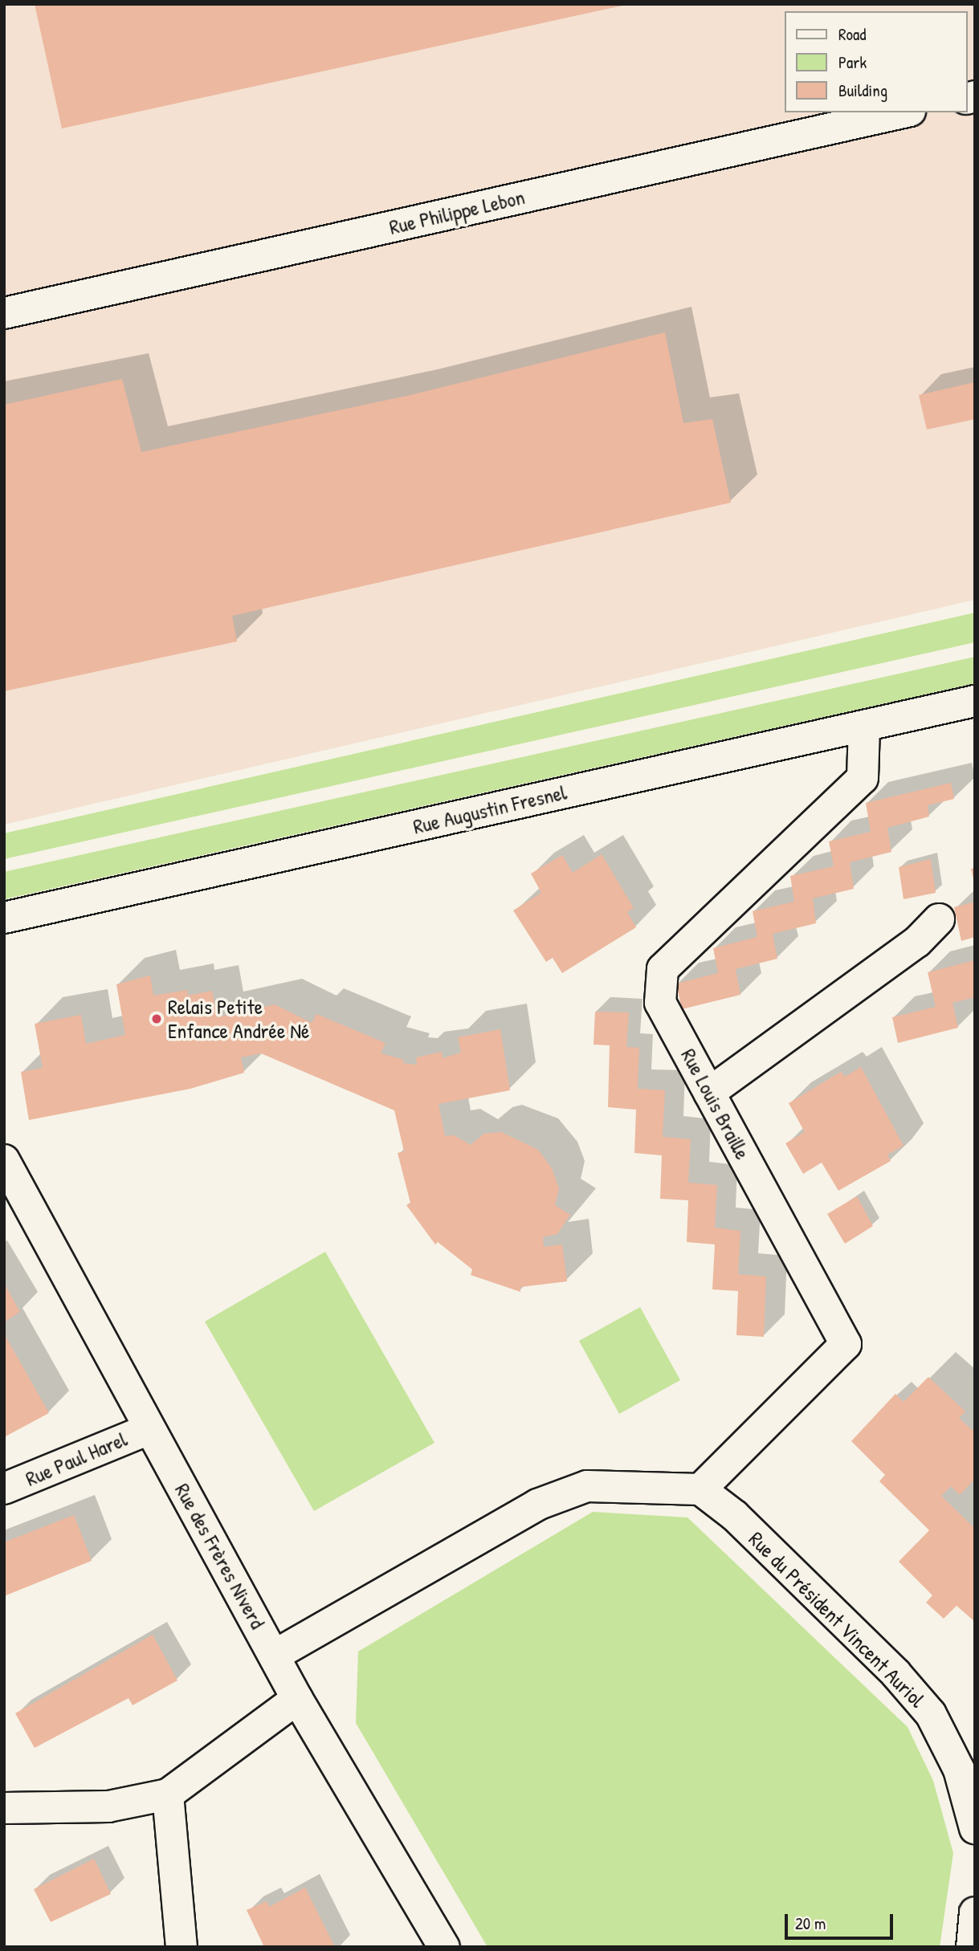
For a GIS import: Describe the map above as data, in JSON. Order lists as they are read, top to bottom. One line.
{"streets":{"street":["Rue Philippe Lebon","Rue Augustin Fresnel","Rue Louis Braille","Rue Paul Harel","Rue des Frères Niverd","Rue du Président Vincent Auriol"]},"crossings":[["Rue Augustin Fresnel","Rue Louis Braille"],["Rue Louis Braille","Rue du Président Vincent Auriol"],["Rue Paul Harel","Rue des Frères Niverd"]],"places":["Relais Petite Enfance Andrée Né"],"legend":["Road","Park","Building"],"scale_bar":"20 m"}
